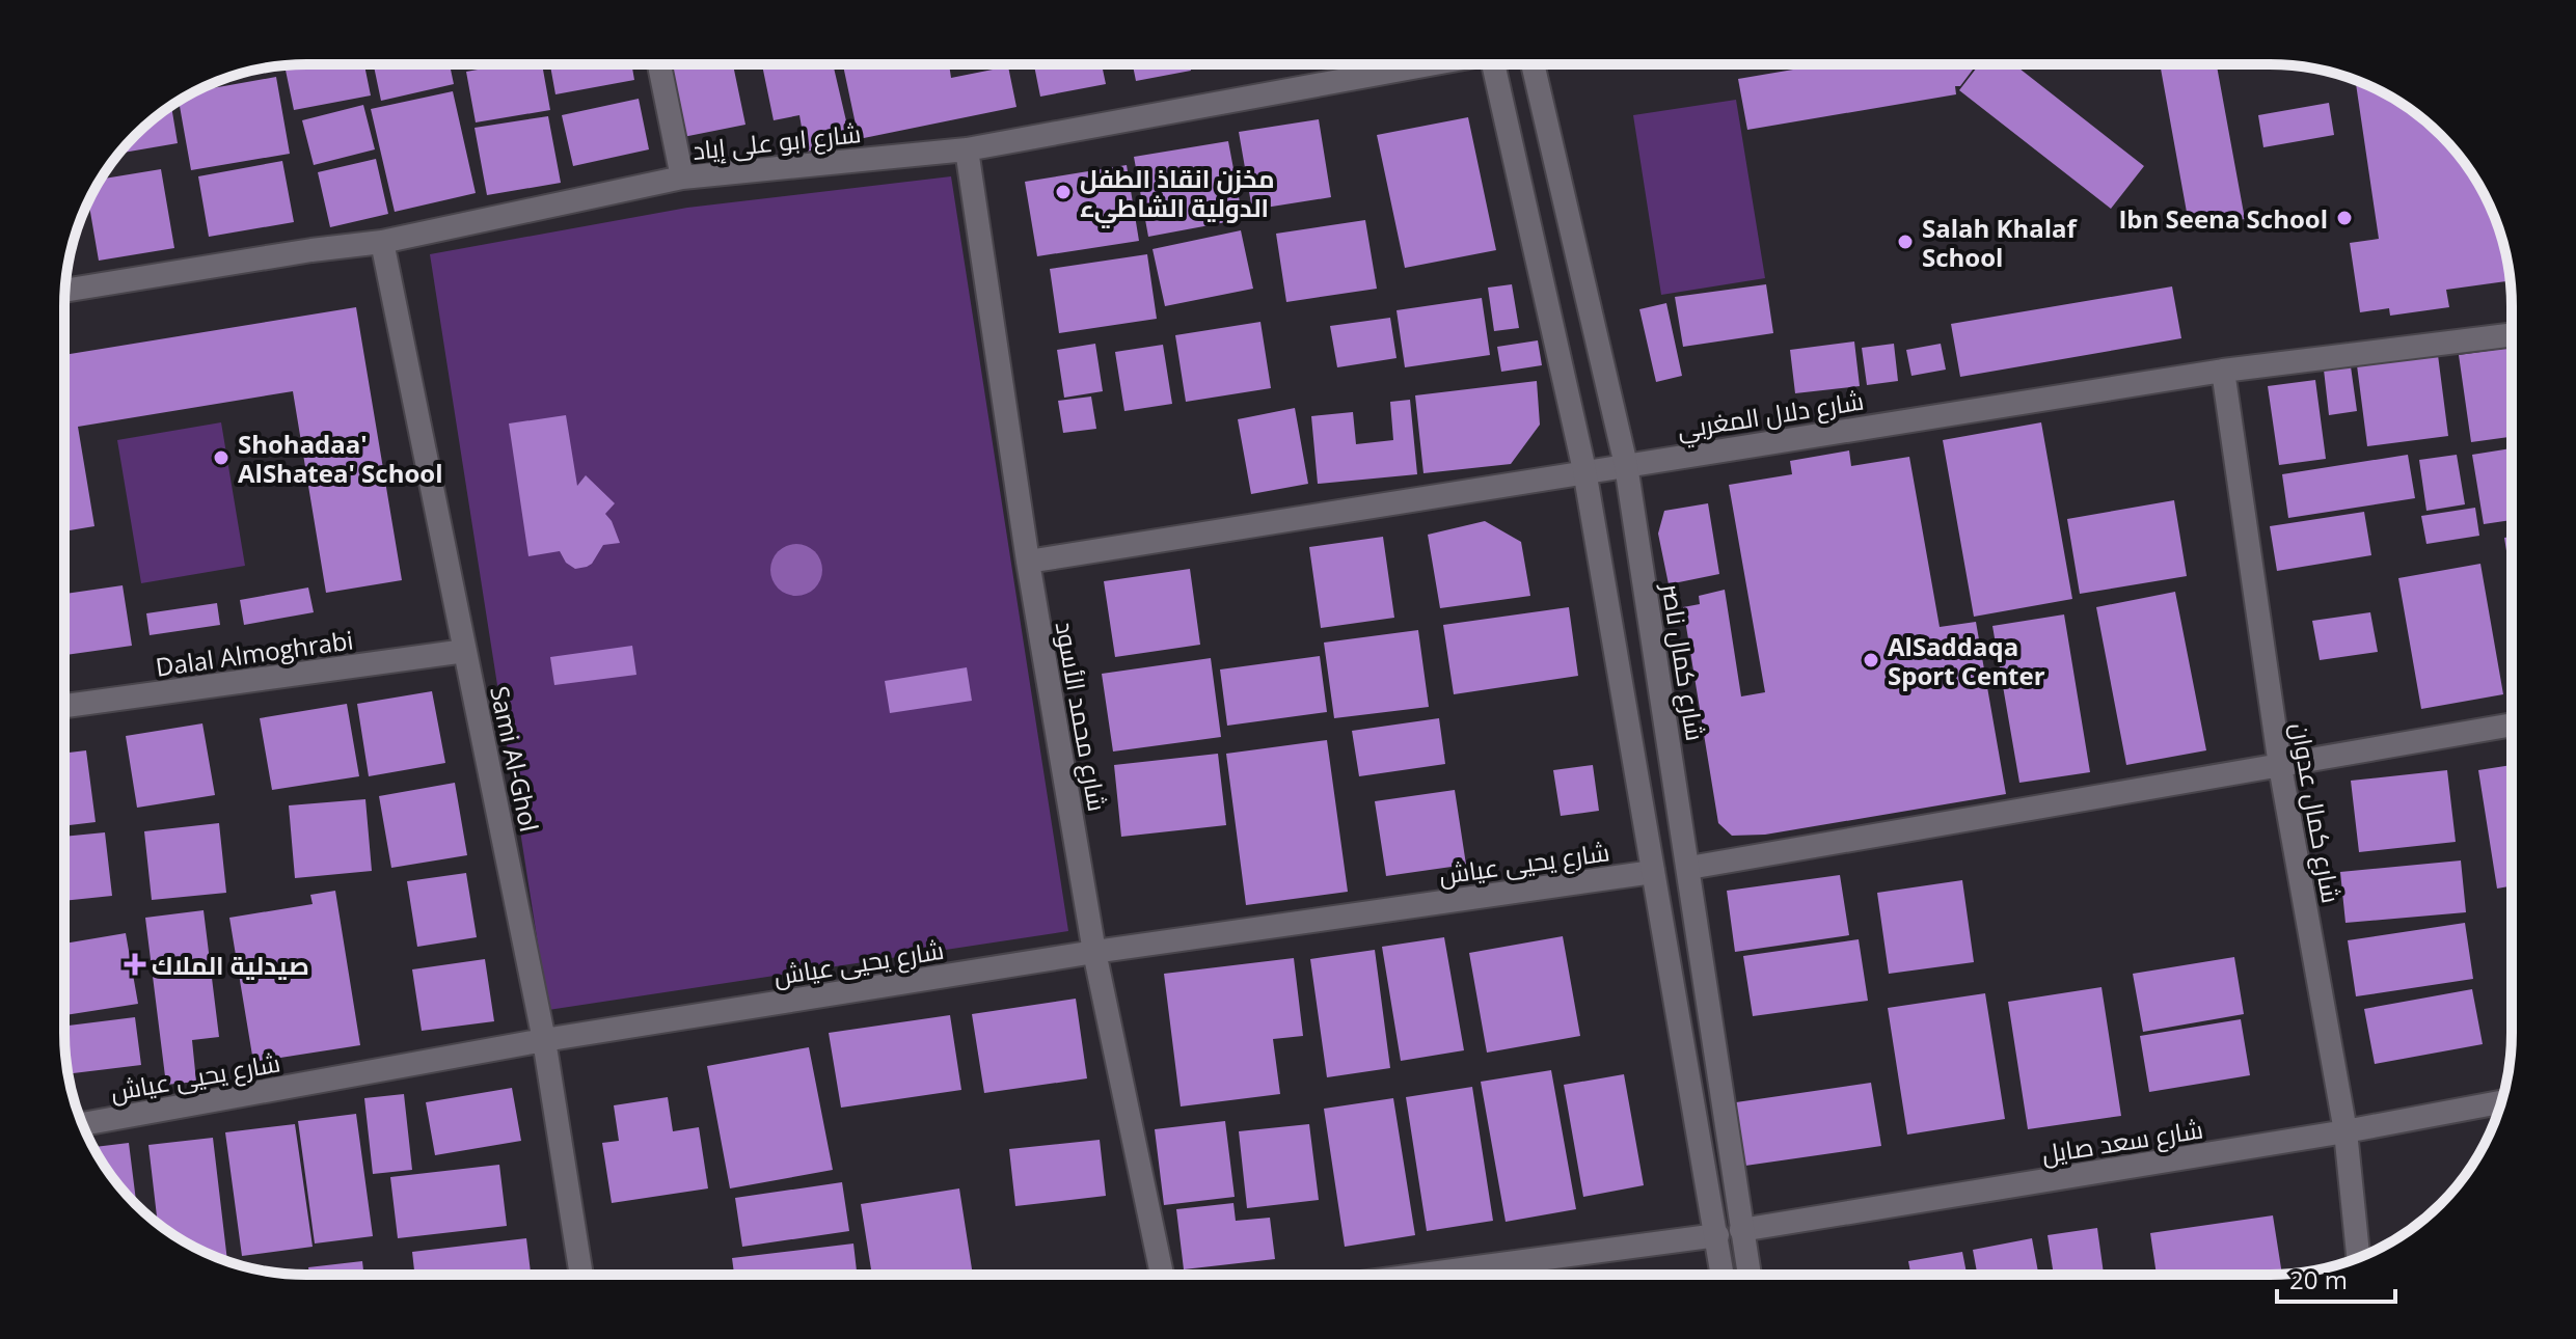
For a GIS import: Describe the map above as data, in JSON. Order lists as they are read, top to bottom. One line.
{"streets":{"street":["شارع ابو على إياد","شارع دلال المغربي","Dalal Almoghrabi","شارع كمال ناصر","شارع محمد الأسود","Sami Al-Ghol","شارع كمال عدوان","شارع يحيى عياش","شارع سعد صايل"]},"crossings":[["شارع ابو على إياد","شارع محمد الأسود"],["شارع ابو على إياد","Sami Al-Ghol"],["شارع دلال المغربي","شارع كمال ناصر"],["شارع دلال المغربي","شارع محمد الأسود"],["شارع دلال المغربي","شارع كمال عدوان"],["Dalal Almoghrabi","Sami Al-Ghol"],["شارع كمال ناصر","شارع سعد صايل"],["شارع محمد الأسود","شارع يحيى عياش"],["Sami Al-Ghol","شارع يحيى عياش"],["شارع كمال عدوان","شارع سعد صايل"]],"places":{"other":["مخزن انقاذ الطفل الدولية الشاطيء","Ibn Seena School","Salah Khalaf School","Shohadaa' AlShatea' School","AlSaddaqa Sport Center"],"health":["صيدلية الملاك"]},"scale_bar":"20 m"}
